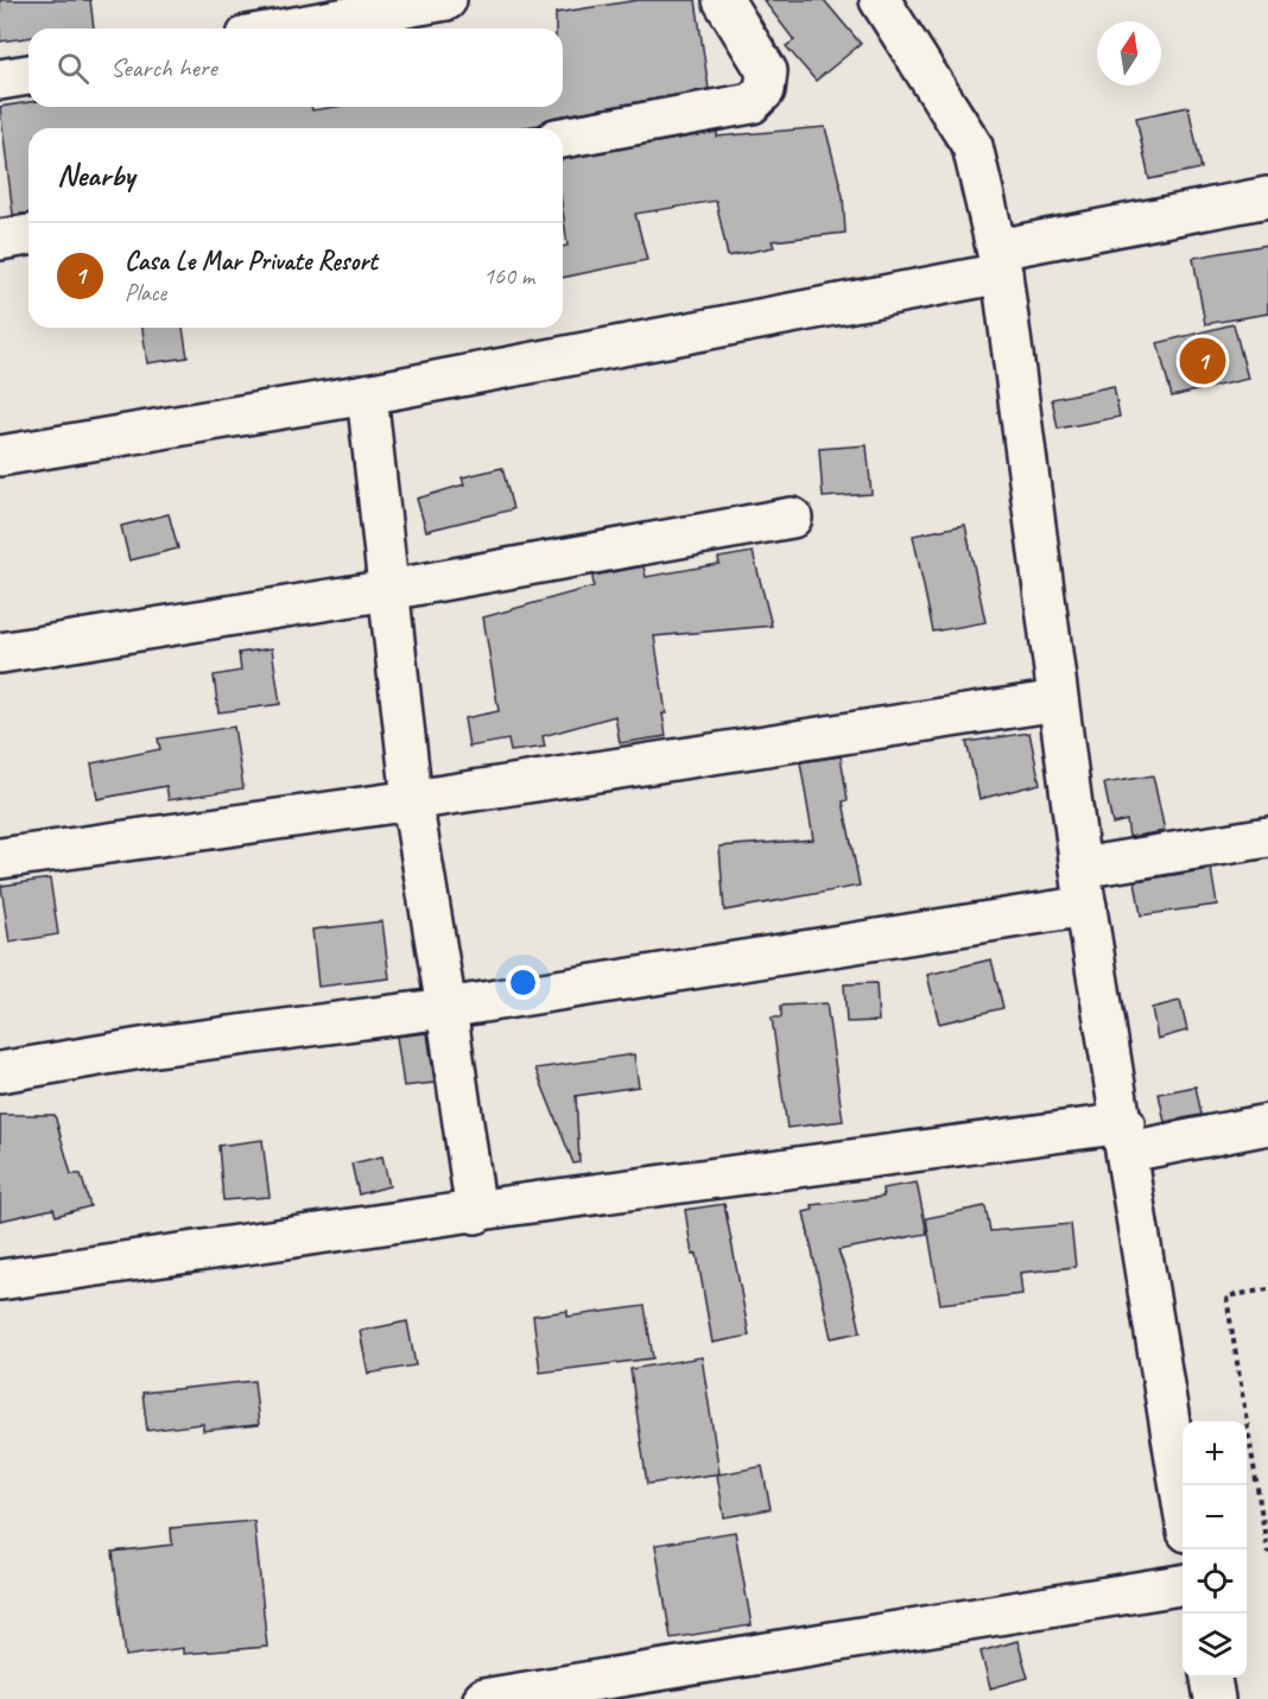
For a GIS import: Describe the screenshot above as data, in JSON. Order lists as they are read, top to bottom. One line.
{"north":"top","page":{"search":"Search here","heading":"Nearby","list":[{"mark":"1","name":"Casa Le Mar Private Resort","note":"Place","value":"160 m"}],"pins":"1","map_buttons":["+","−"]}}
